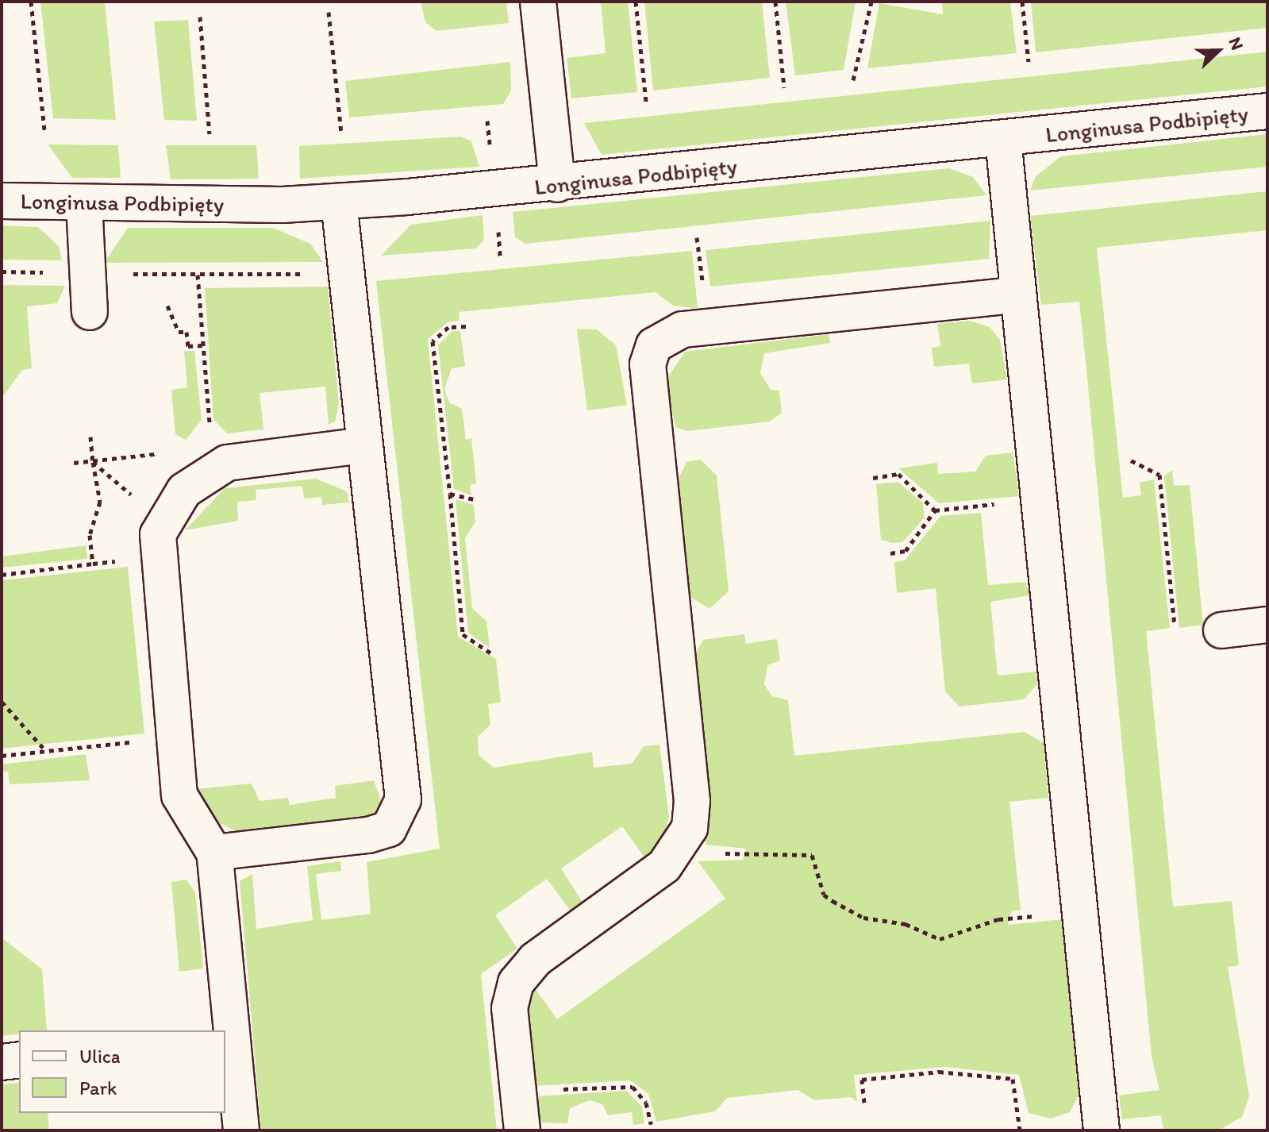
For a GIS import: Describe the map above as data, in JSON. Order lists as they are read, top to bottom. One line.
{"streets":{"street":["Longinusa Podbipięty"]},"legend":["Ulica","Park"],"north":"right"}
